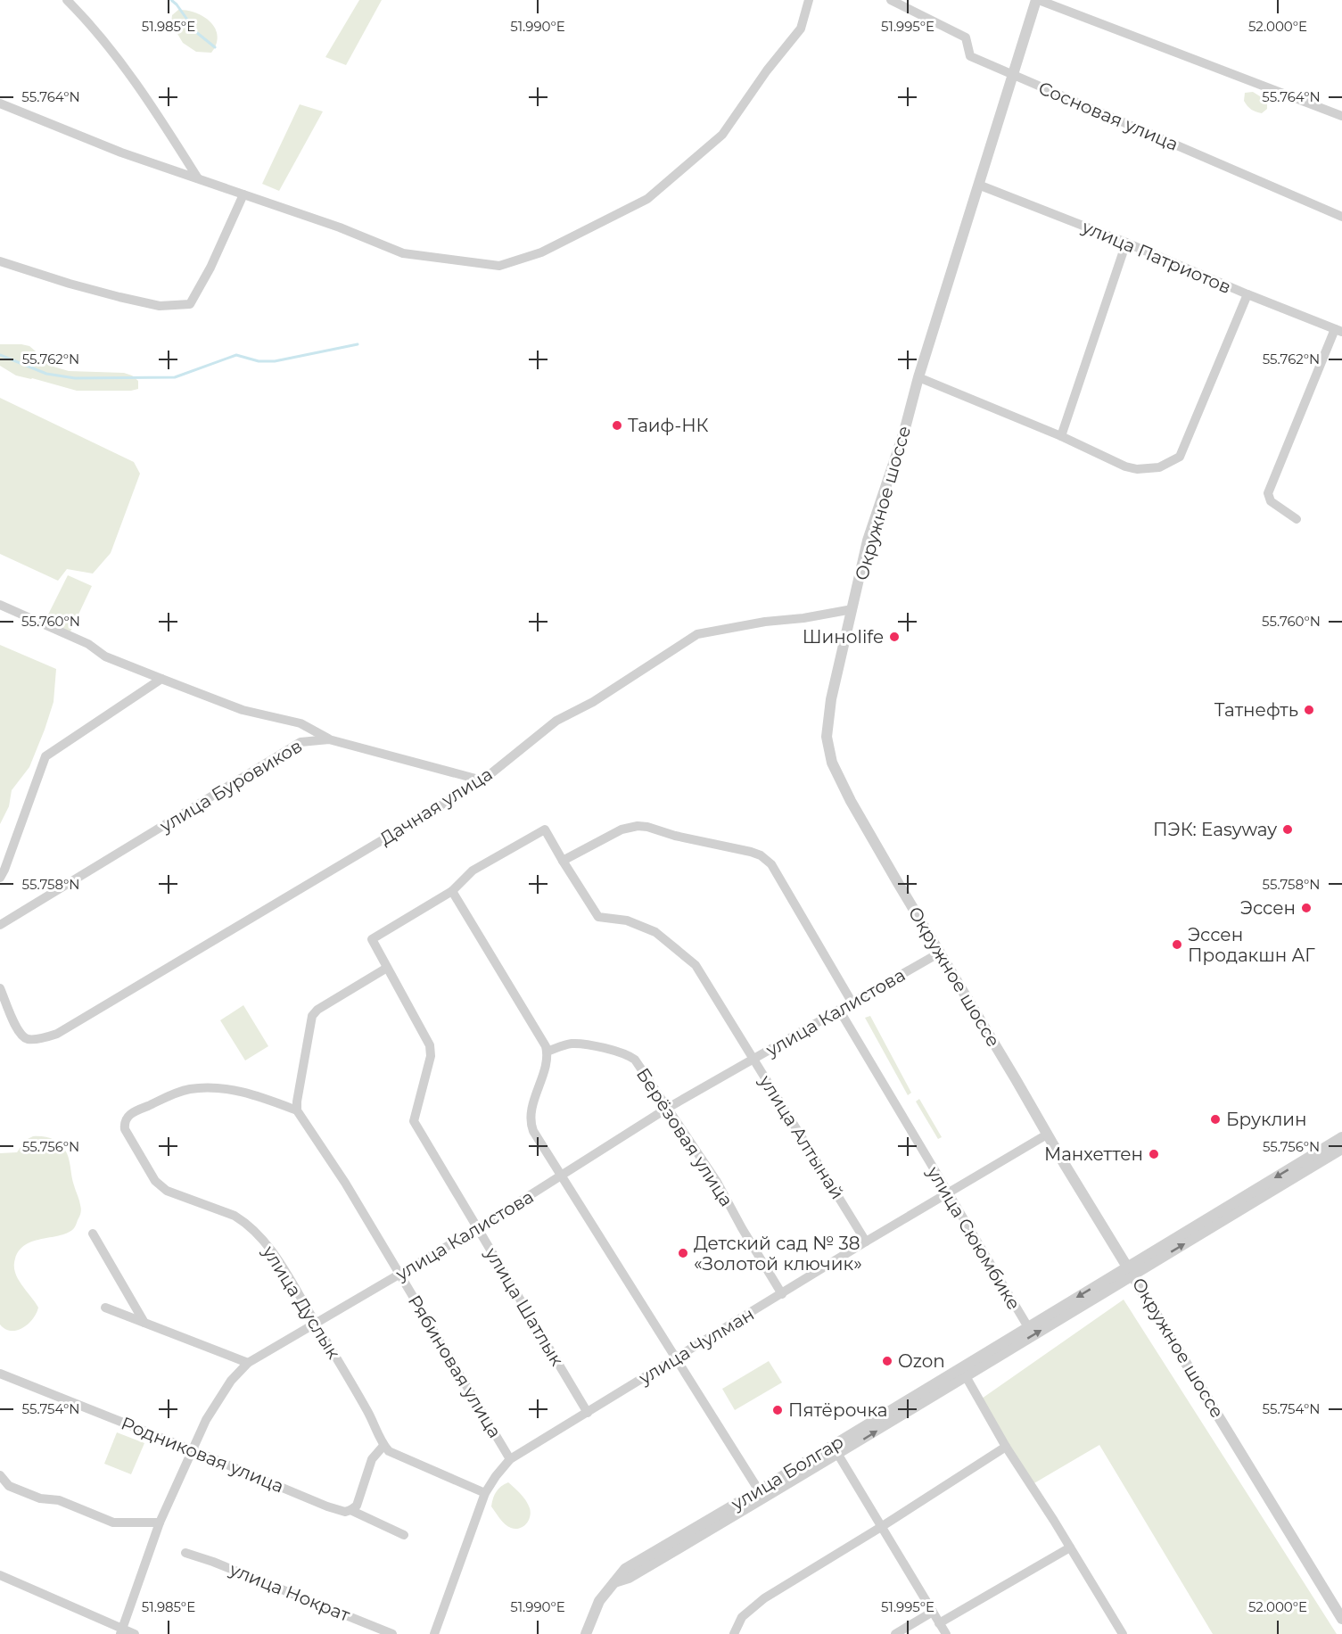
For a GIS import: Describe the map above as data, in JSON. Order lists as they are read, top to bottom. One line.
{"streets":{"street":["Сосновая улица","улица Патриотов","Окружное шоссе","улица Буровиков","Дачная улица","улица Калистова","Берёзовая улица","улица Алтынай","улица Сююмбике","улица Дуслык","улица Шатлык","улица Чулман","Рябиновая улица","Родниковая улица","улица Болгар","улица Нократ"]},"crossings":[["Сосновая улица","Окружное шоссе"],["улица Патриотов","Окружное шоссе"],["Окружное шоссе","Дачная улица"],["Окружное шоссе","улица Калистова"],["Окружное шоссе","улица Чулман"],["Окружное шоссе","улица Болгар"],["улица Буровиков","Дачная улица"],["улица Калистова","Берёзовая улица"],["улица Калистова","улица Алтынай"],["улица Калистова","улица Сююмбике"],["улица Калистова","улица Дуслык"],["улица Калистова","улица Шатлык"],["улица Калистова","Рябиновая улица"],["улица Калистова","Родниковая улица"],["Берёзовая улица","улица Чулман"],["улица Алтынай","улица Шатлык"],["улица Алтынай","улица Чулман"],["улица Сююмбике","улица Чулман"],["улица Сююмбике","улица Болгар"],["улица Дуслык","Рябиновая улица"],["улица Шатлык","улица Чулман"],["улица Чулман","Рябиновая улица"]],"places":["Таиф-НК","Шиноlife","Татнефть","ПЭК: Easyway","Эссен","Эссен Продакшн АГ","Бруклин","Манхеттен","Детский сад № 38 «Золотой ключик»","Ozon","Пятёрочка"],"coordinates":["51.985°E","51.990°E","51.995°E","52.000°E","55.764°N","55.762°N","55.760°N","55.758°N","55.756°N","55.754°N"]}
